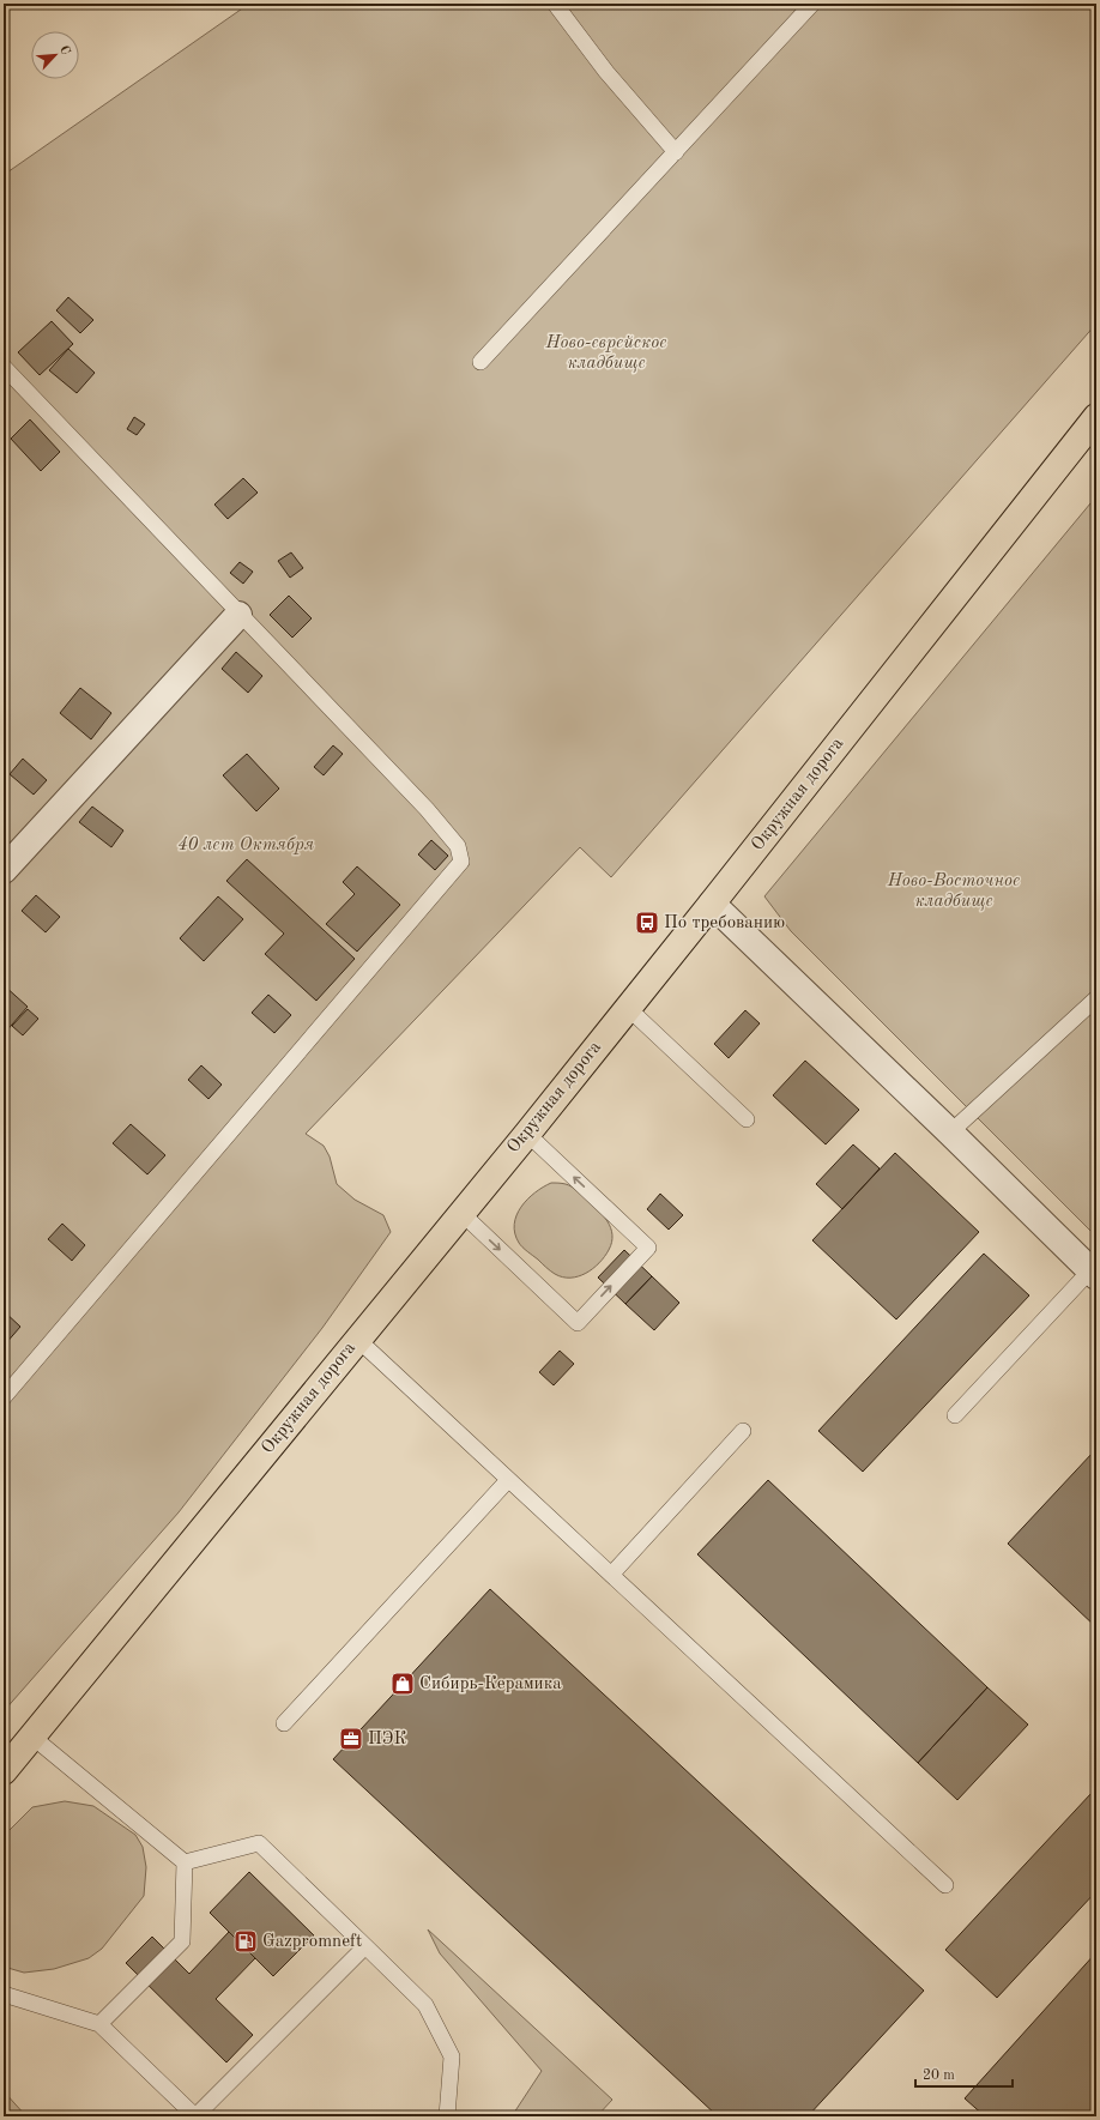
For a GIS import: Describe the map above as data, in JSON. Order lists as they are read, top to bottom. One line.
{"streets":{"main road":["Окружная дорога"]},"parks":["Ново-еврейское кладбище","40 лет Октября","Ново-Восточное кладбище"],"places":{"bus stop":["По требованию"],"shop":["Сибирь-Керамика"],"office":["ПЭК"],"fuel station":["Gazpromneft"]},"scale_bar":"20 m","north":"top right"}
